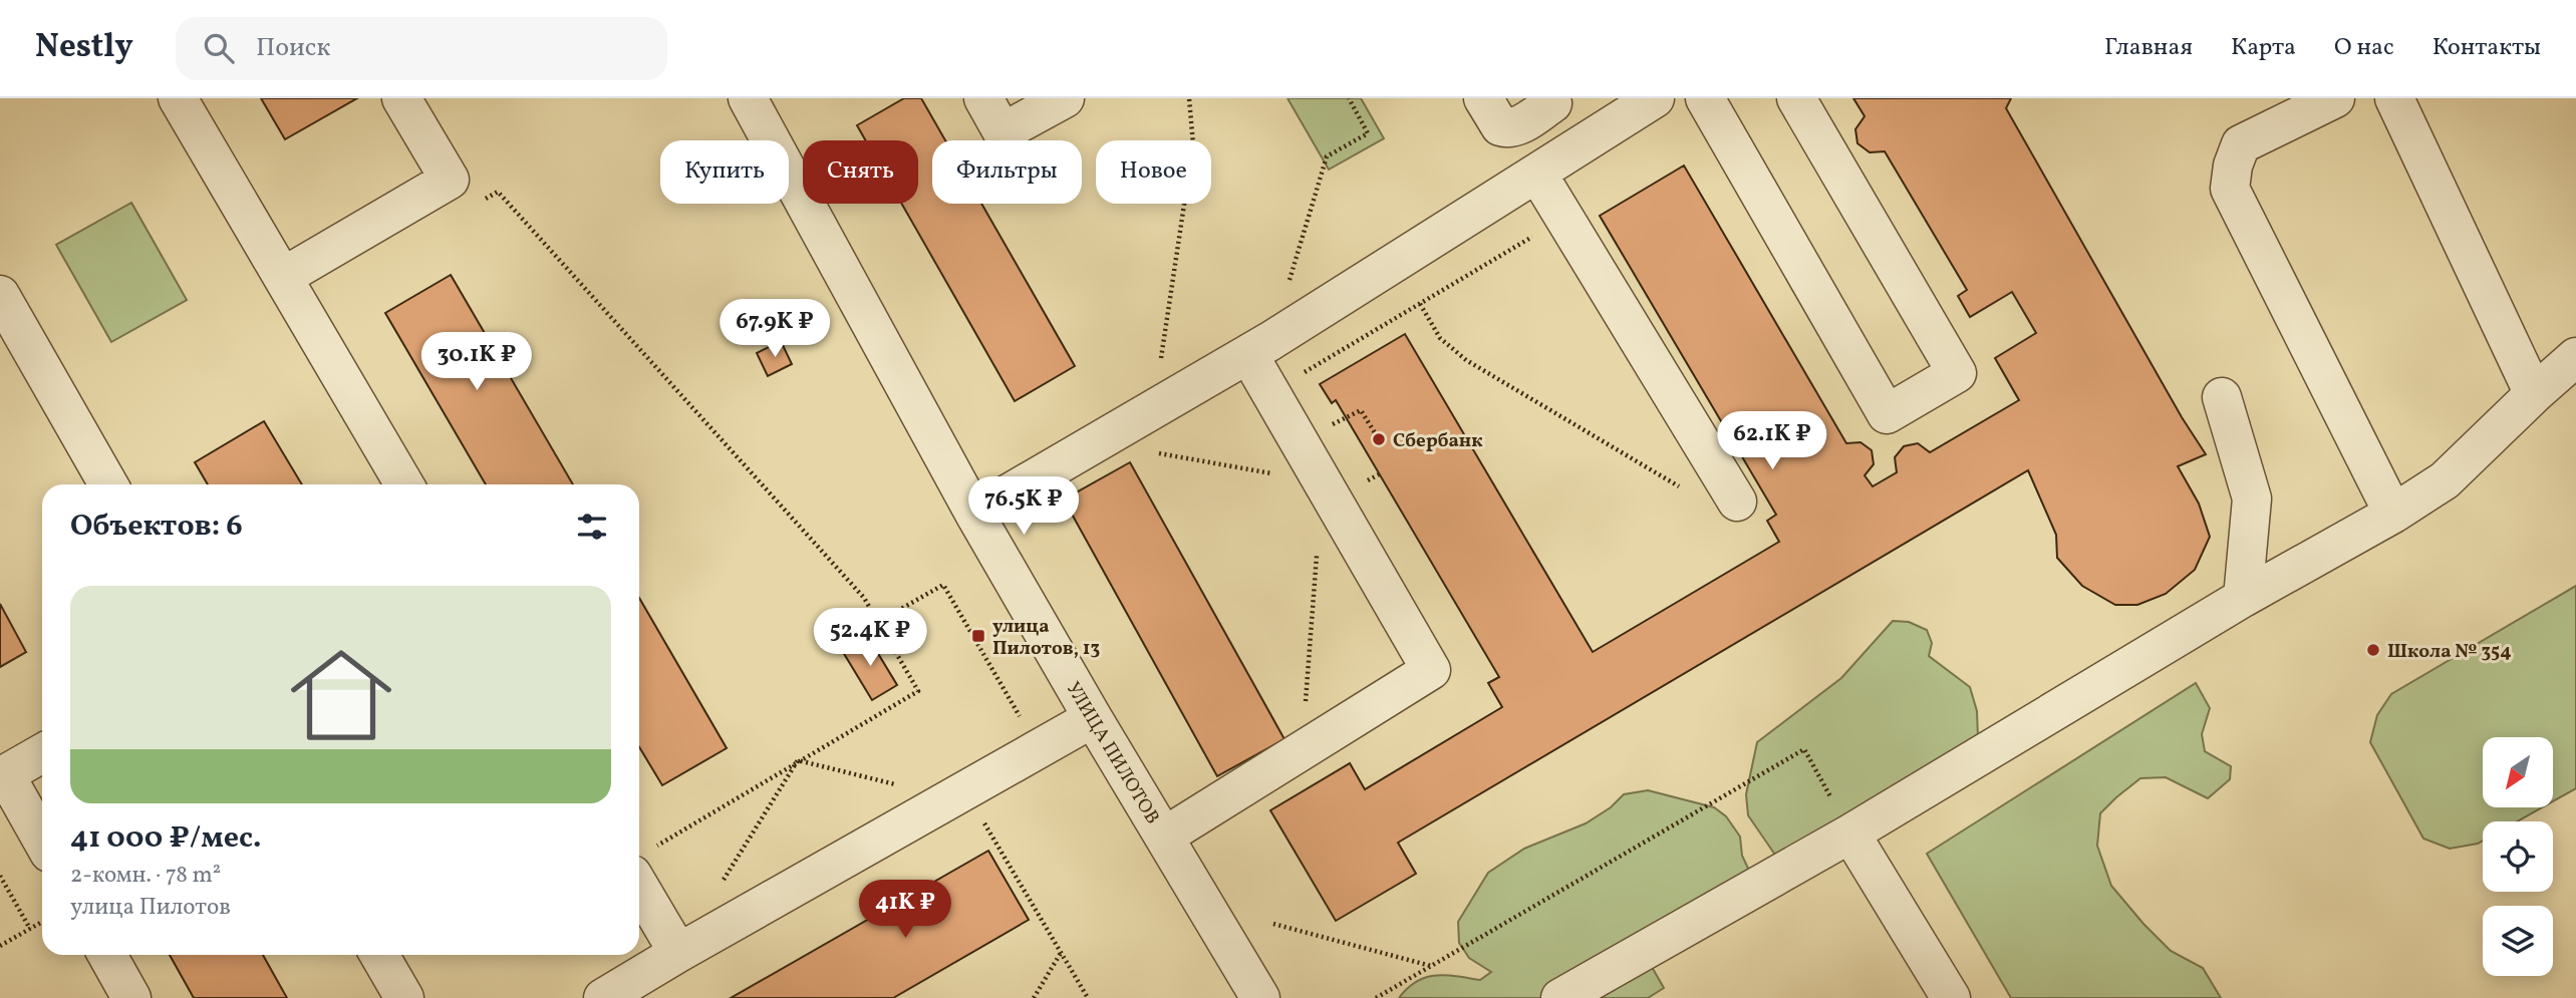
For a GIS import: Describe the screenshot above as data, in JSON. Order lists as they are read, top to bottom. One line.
{"streets":{"street":["УЛИЦА ПИЛОТОВ"]},"places":{"other":["Сбербанк","Школа № 354"],"transit":["улица Пилотов, 13"]},"north":"bottom left","page":{"header":"Nestly","search":"Поиск","nav":["Главная","Карта","О нас","Контакты"],"chip":["Купить","Снять","Фильтры","Новое"],"price":["67.9K ₽","30.1K ₽","62.1K ₽","76.5K ₽","52.4K ₽","41K ₽"],"heading":"Объектов: 6","list":[{"name":"41 000 ₽/мес.","note":"2-комн. · 78 m² · улица Пилотов"}]}}
